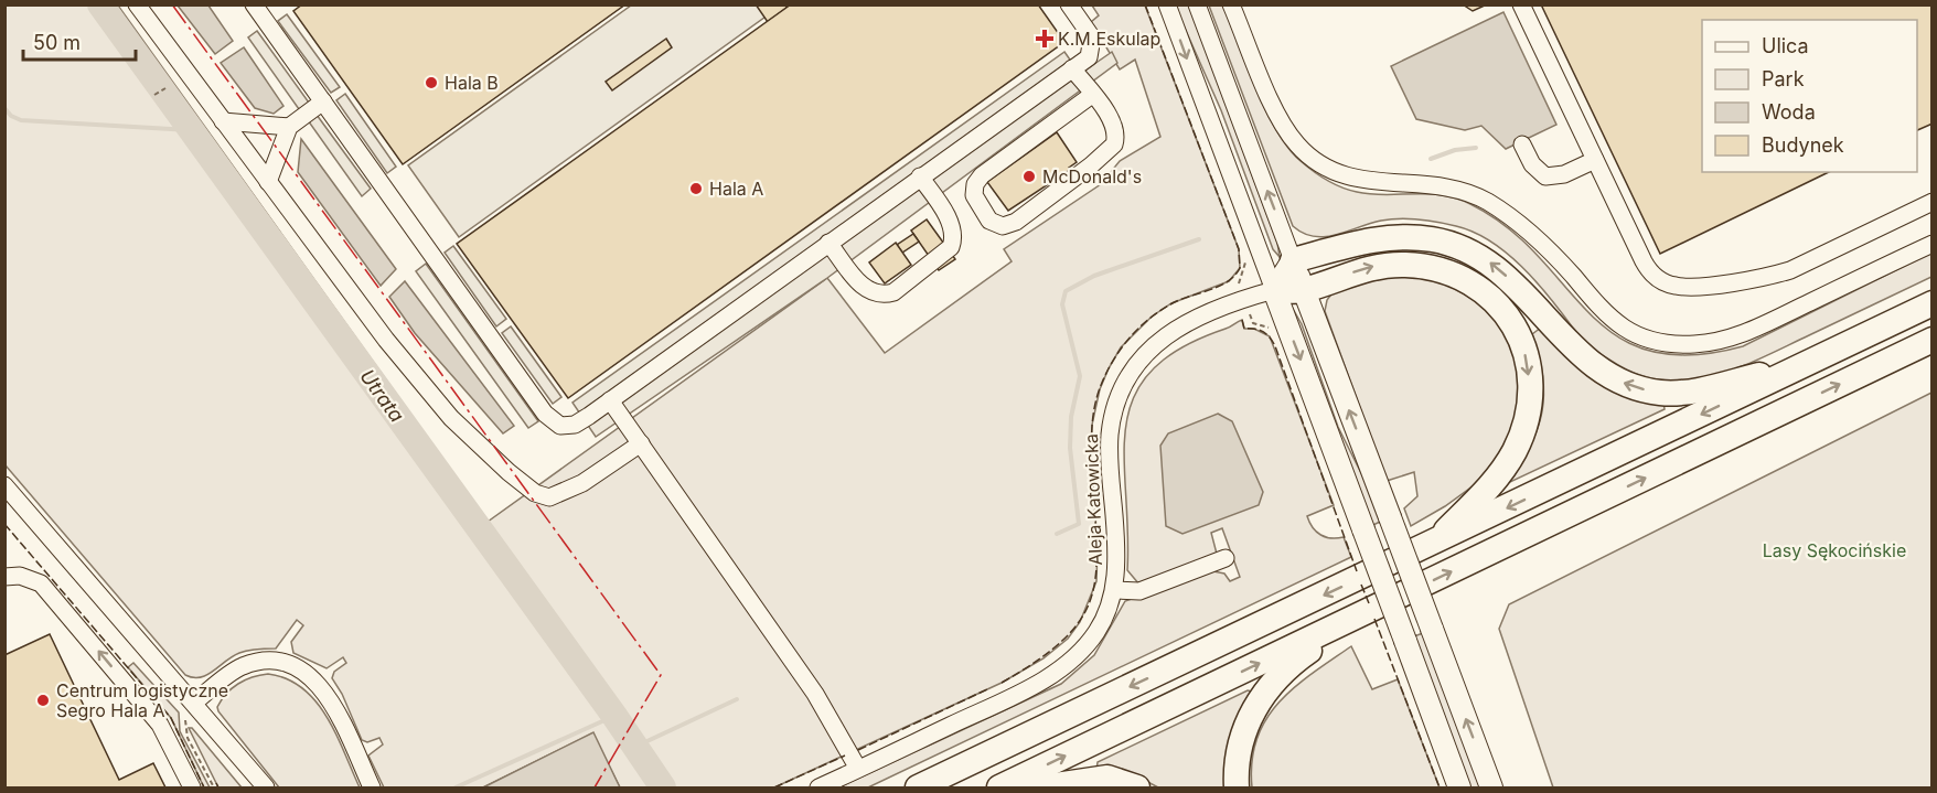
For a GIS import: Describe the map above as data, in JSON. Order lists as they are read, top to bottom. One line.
{"streets":{"street":["Aleja Katowicka"]},"water":["Utrata"],"parks":["Lasy Sękocińskie"],"places":{"health":["K.M.Eskulap"],"other":["Hala B","McDonald's","Hala A","Centrum logistyczne Segro Hala A"]},"legend":["Ulica","Park","Woda","Budynek"],"scale_bar":"50 m"}
